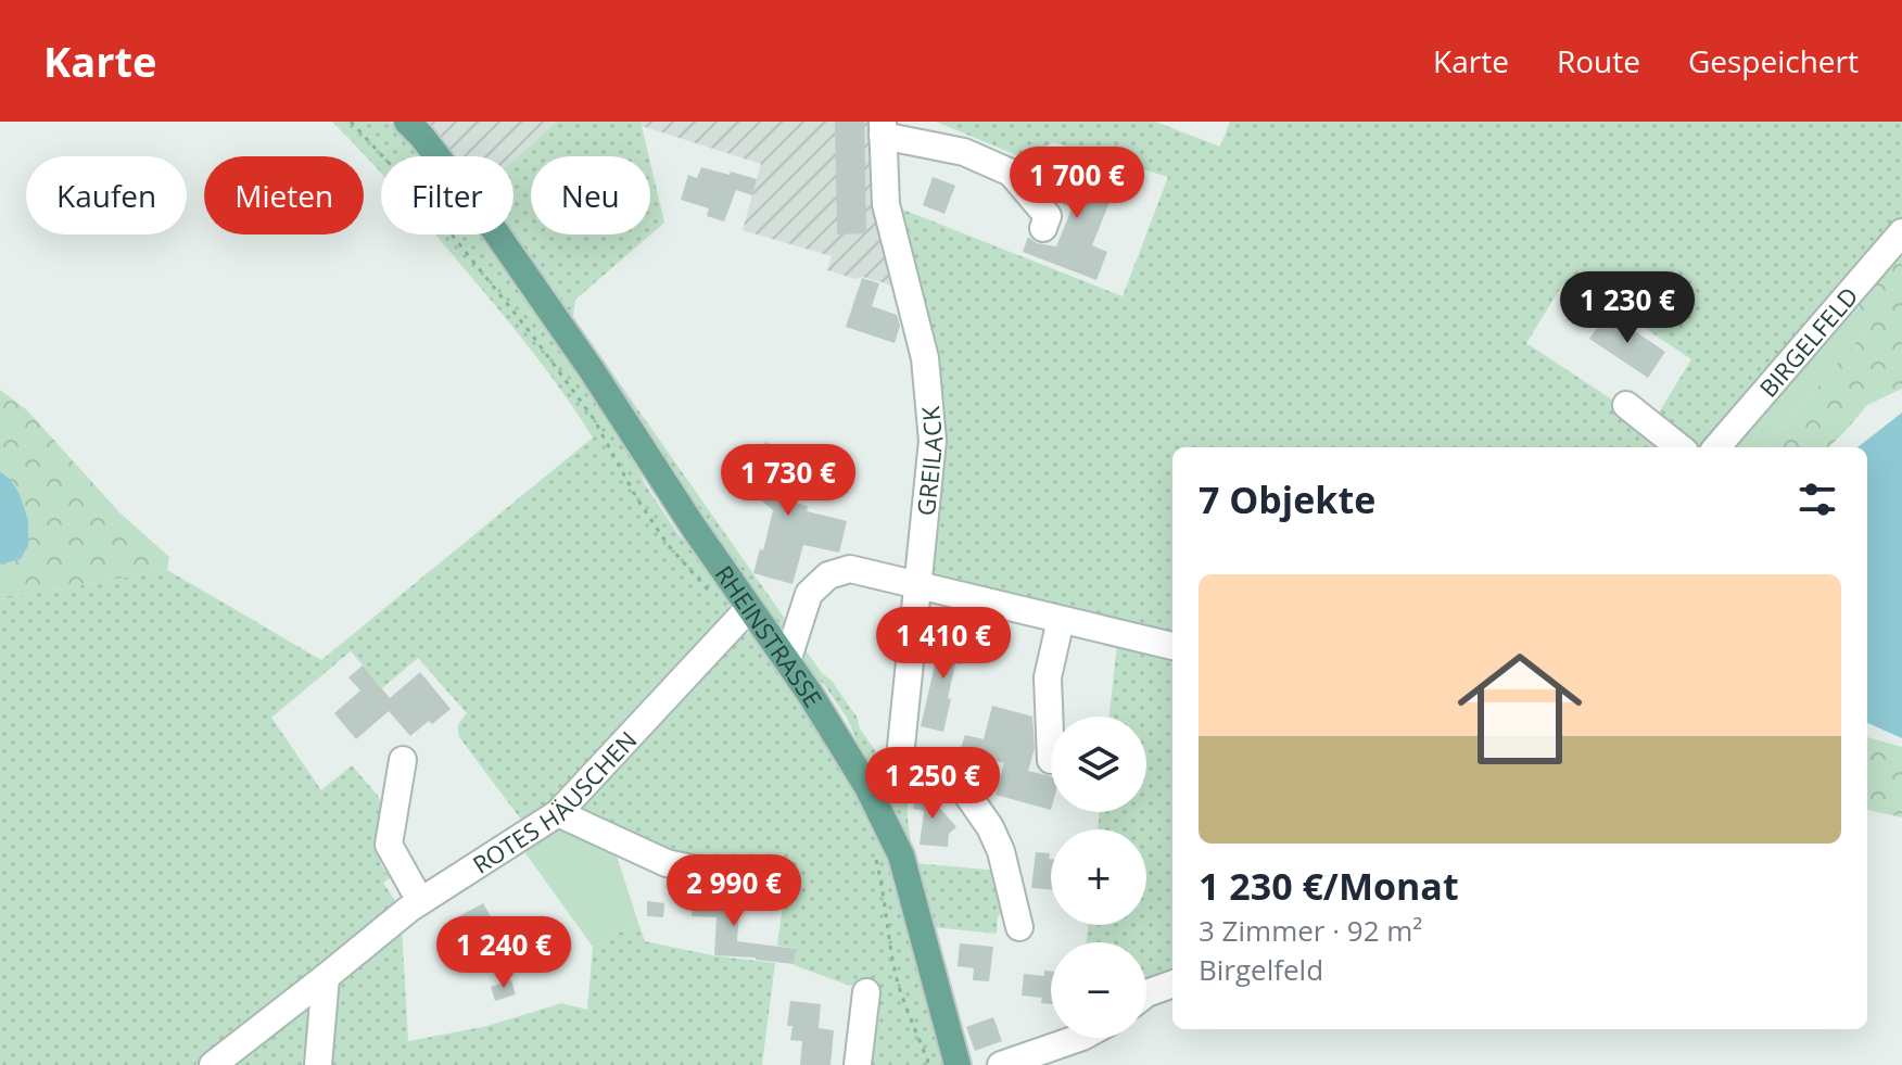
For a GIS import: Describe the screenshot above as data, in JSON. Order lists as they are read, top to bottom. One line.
{"streets":{"main road":["RHEINSTRASSE"],"street":["BIRGELFELD","GREILACK","ROTES HÄUSCHEN"]},"crossings":[["RHEINSTRASSE","ROTES HÄUSCHEN"]],"page":{"header":"Karte","nav":["Karte","Route","Gespeichert"],"price":["1 700 €","1 230 €","1 730 €","1 410 €","1 250 €","2 990 €","1 240 €"],"chip":["Kaufen","Mieten","Filter","Neu"],"heading":"7 Objekte","list":[{"name":"1 230 €/Monat","note":"3 Zimmer · 92 m² · Birgelfeld"}],"map_buttons":["+","−"]}}
